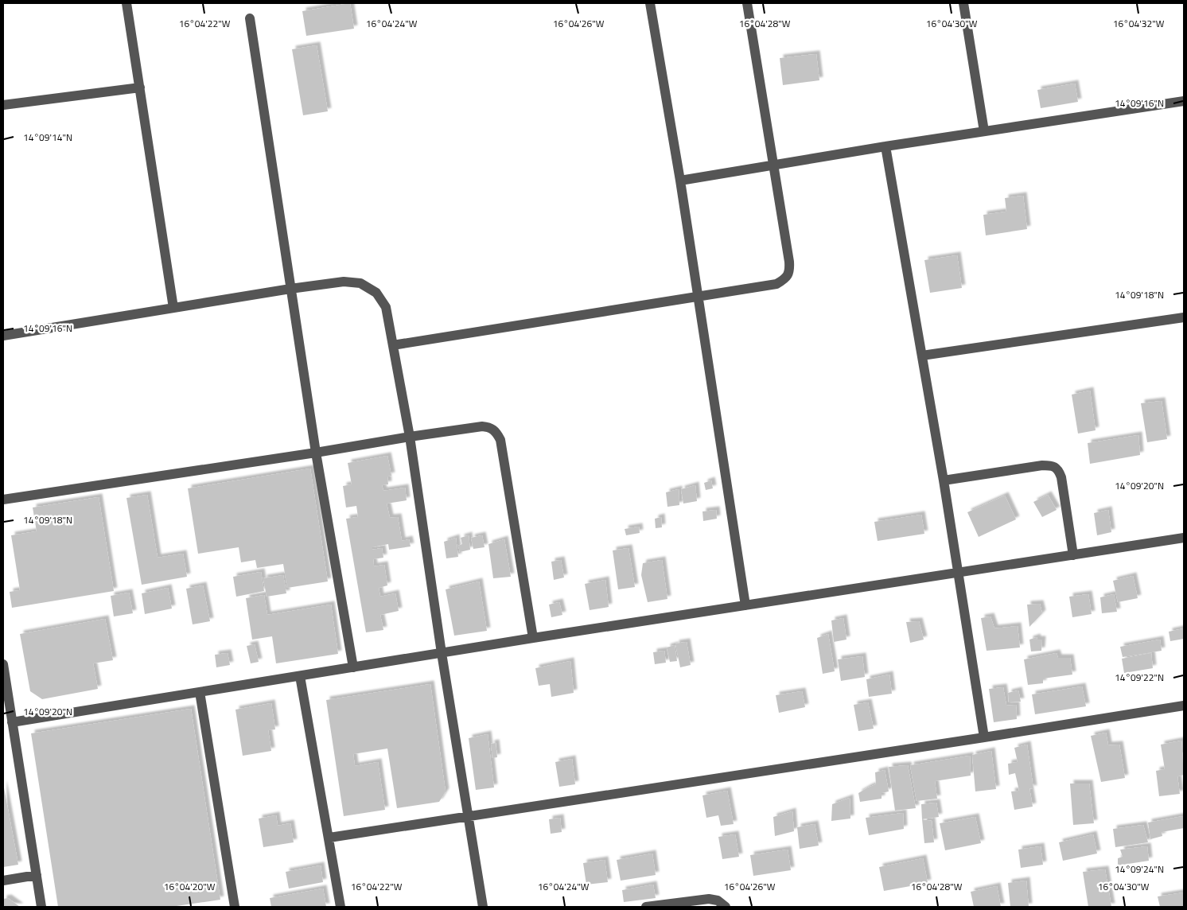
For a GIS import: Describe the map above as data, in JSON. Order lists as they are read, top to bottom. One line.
{"coordinates":["16°04'22\"W","16°04'24\"W","16°04'26\"W","16°04'28\"W","16°04'30\"W","16°04'32\"W","14°09'16\"N","14°09'14\"N","14°09'18\"N","14°09'20\"N","14°09'22\"N","14°09'24\"N","16°04'20\"W"]}
